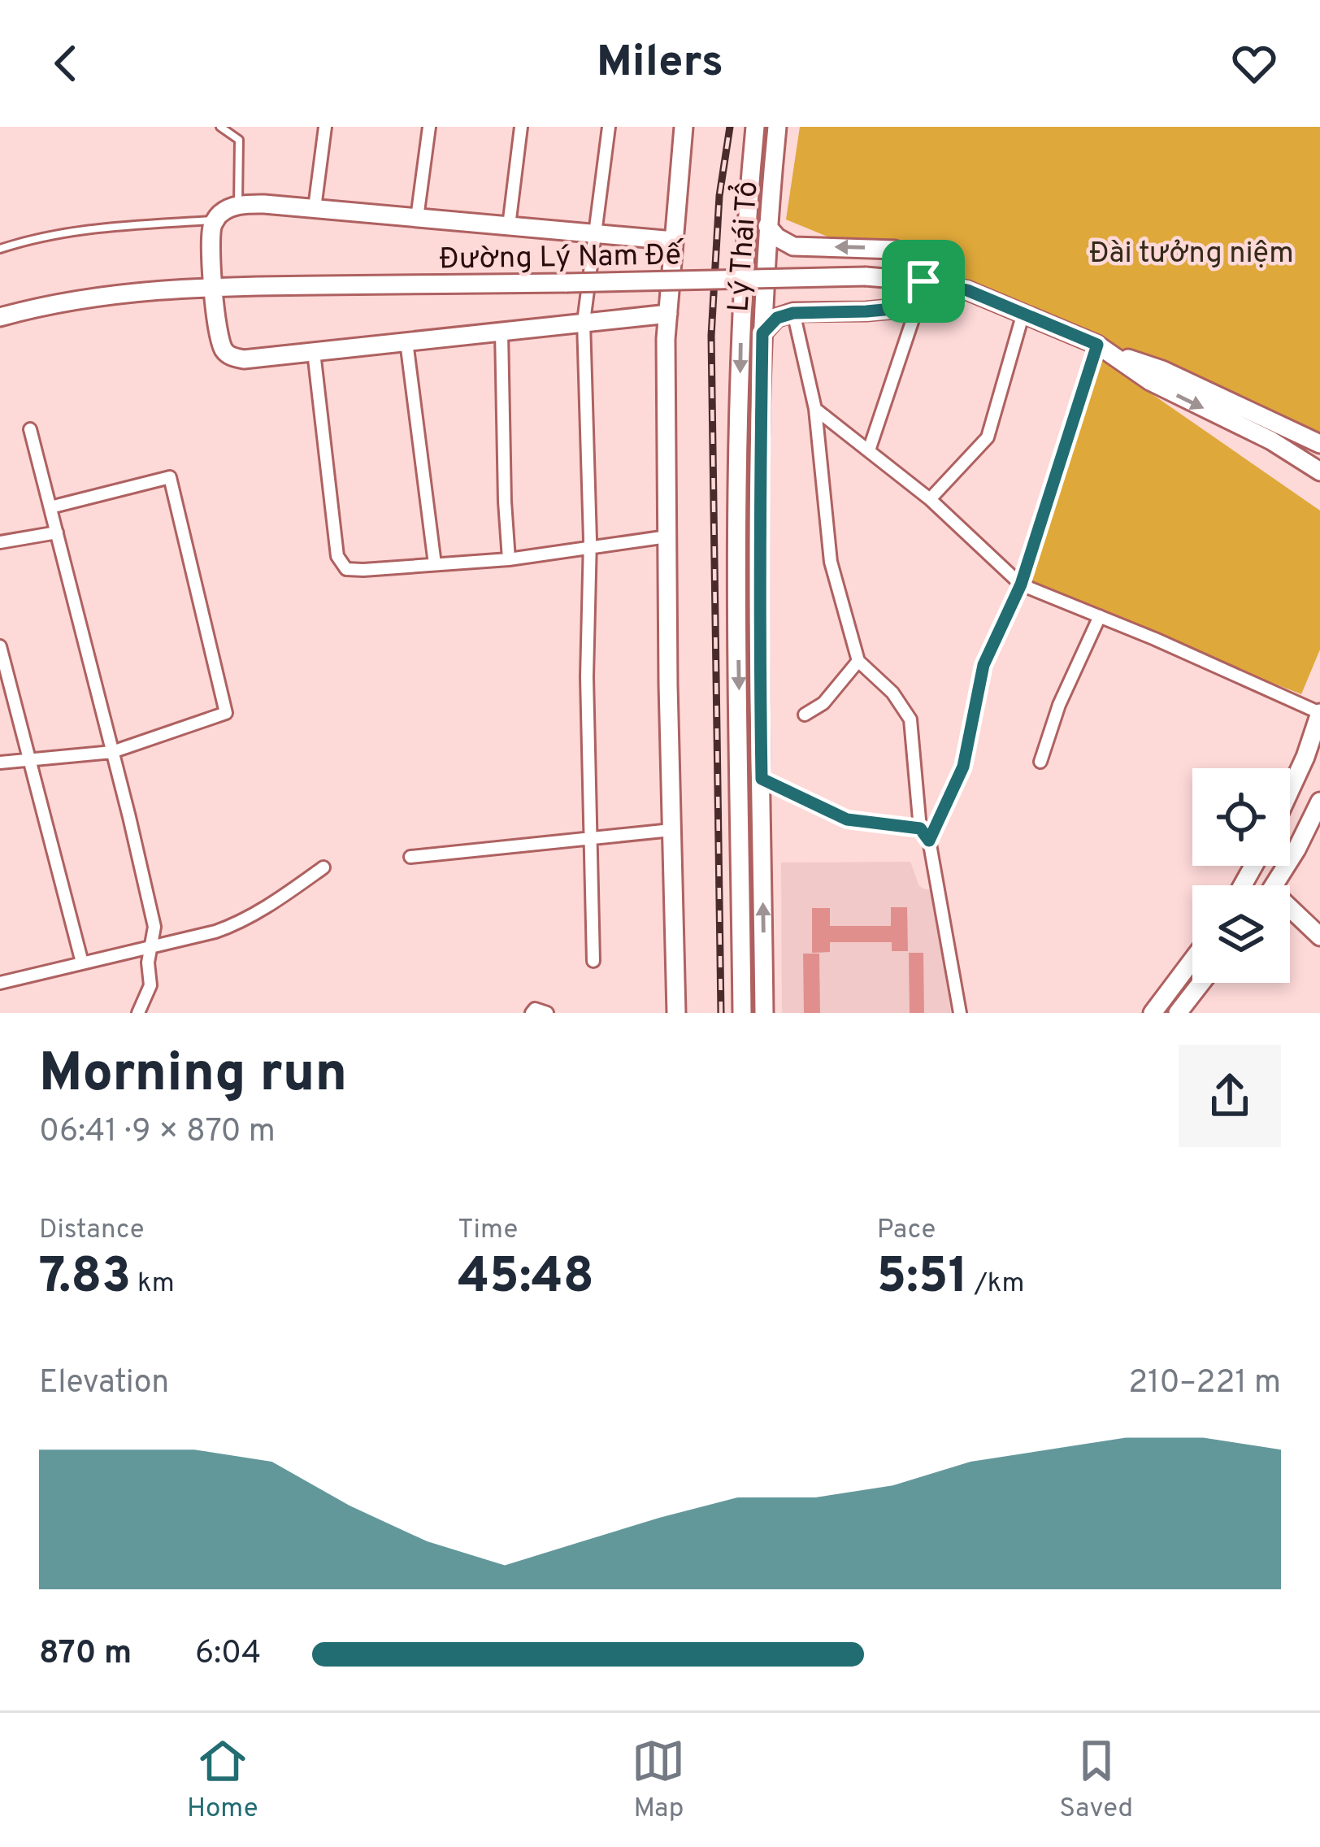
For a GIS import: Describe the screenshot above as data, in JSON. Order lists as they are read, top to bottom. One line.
{"streets":{"street":["Lý Thái Tổ","Đường Lý Nam Đế"]},"parks":["Đài tưởng niệm"],"page":{"header":"Milers","heading":["Morning run","06:41 · 9 × 870 m"],"stats":[["Distance","7.83 km"],["Time","45:48"],["Pace","5:51 /km"]],"chart":["Elevation","210–221 m"],"list":[{"name":"870 m","note":"6:04"}],"tabs":["Home","Map","Saved"]}}
